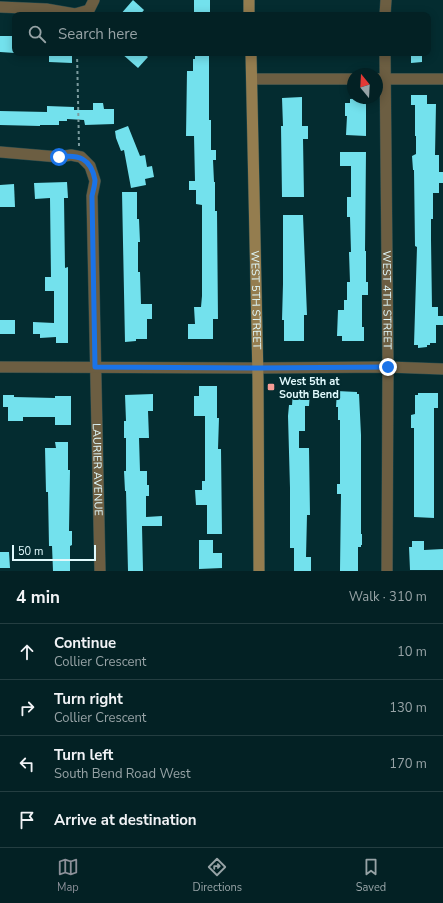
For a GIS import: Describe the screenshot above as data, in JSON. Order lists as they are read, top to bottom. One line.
{"streets":{"main road":["WEST 5TH STREET"],"street":["WEST 4TH STREET","LAURIER AVENUE"]},"places":{"transit":["West 5th at South Bend"]},"scale_bar":"50 m","north":"top","page":{"search":"Search here","scale":"50 m","heading":["4 min","Walk · 310 m"],"list":[["Continue","Collier Crescent","10 m"],["Turn right","Collier Crescent","130 m"],["Turn left","South Bend Road West","170 m"],"Arrive at destination"],"nav":["Map","Directions","Saved"]}}
